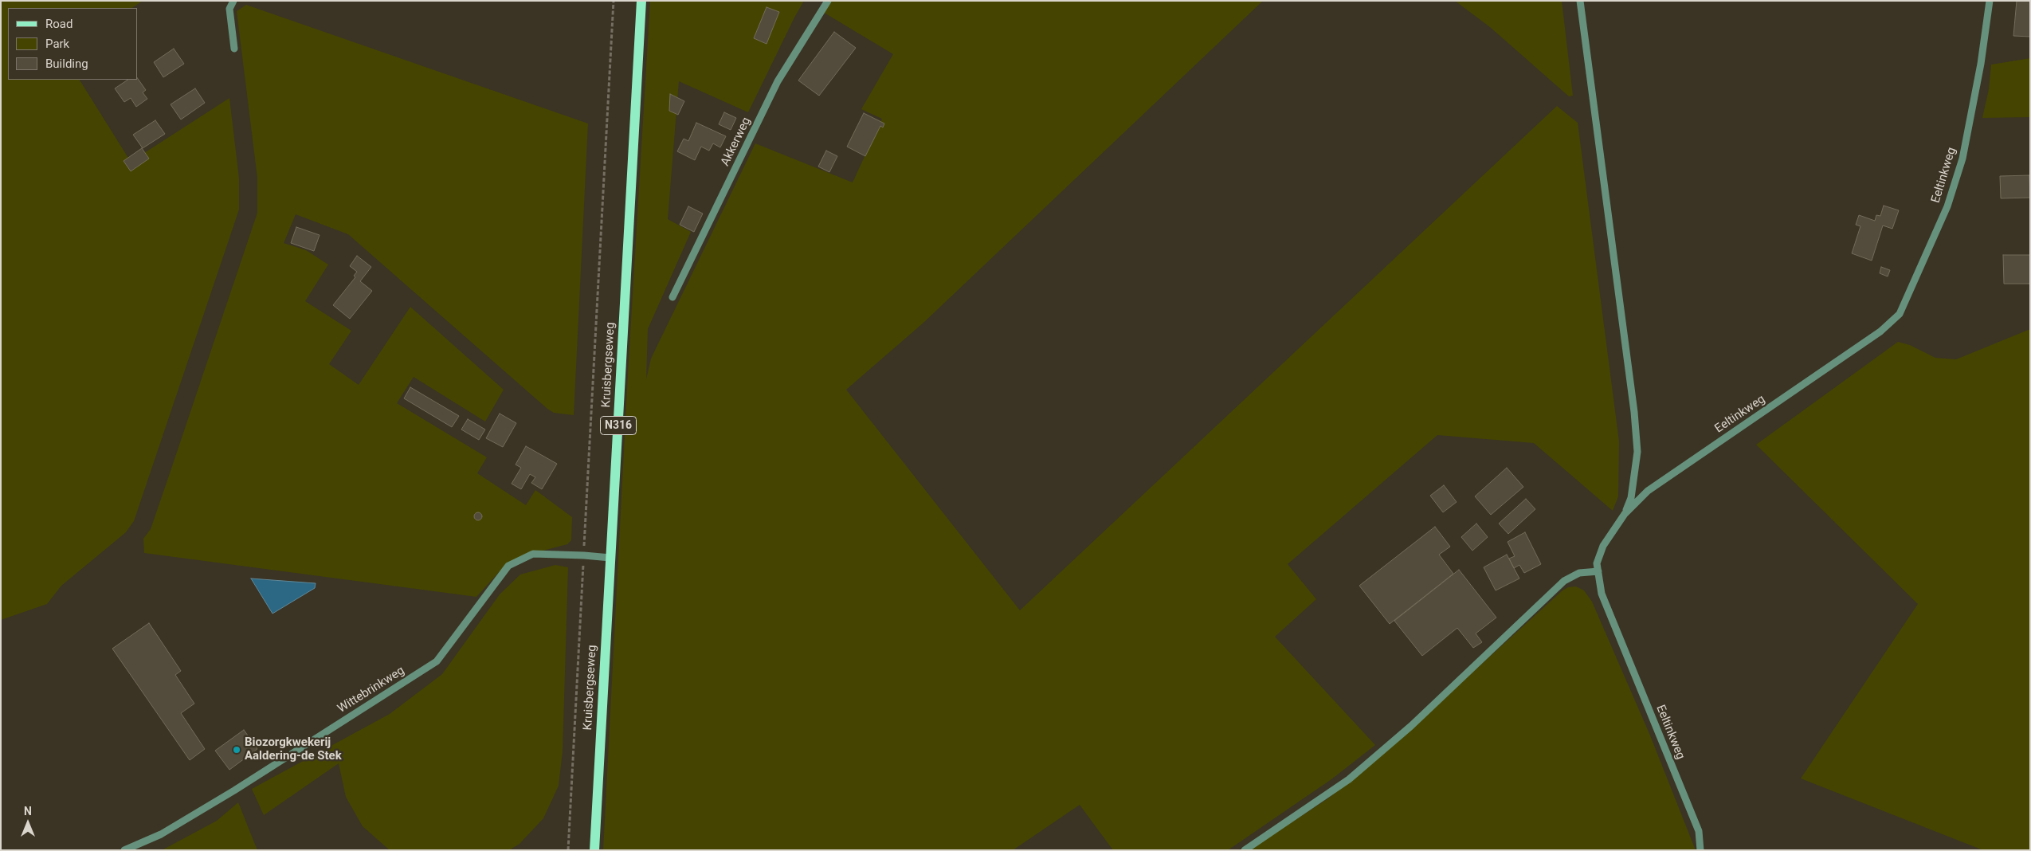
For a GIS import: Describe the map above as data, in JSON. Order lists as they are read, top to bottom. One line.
{"streets":{"main road":["Kruisbergseweg","N316"],"street":["Akkerweg","Eeltinkweg","Wittebrinkweg"]},"crossings":[["Kruisbergseweg","Wittebrinkweg"]],"places":["Biozorgkwekerij Aaldering-de Stek"],"legend":["Road","Park","Building"],"north":"top"}
